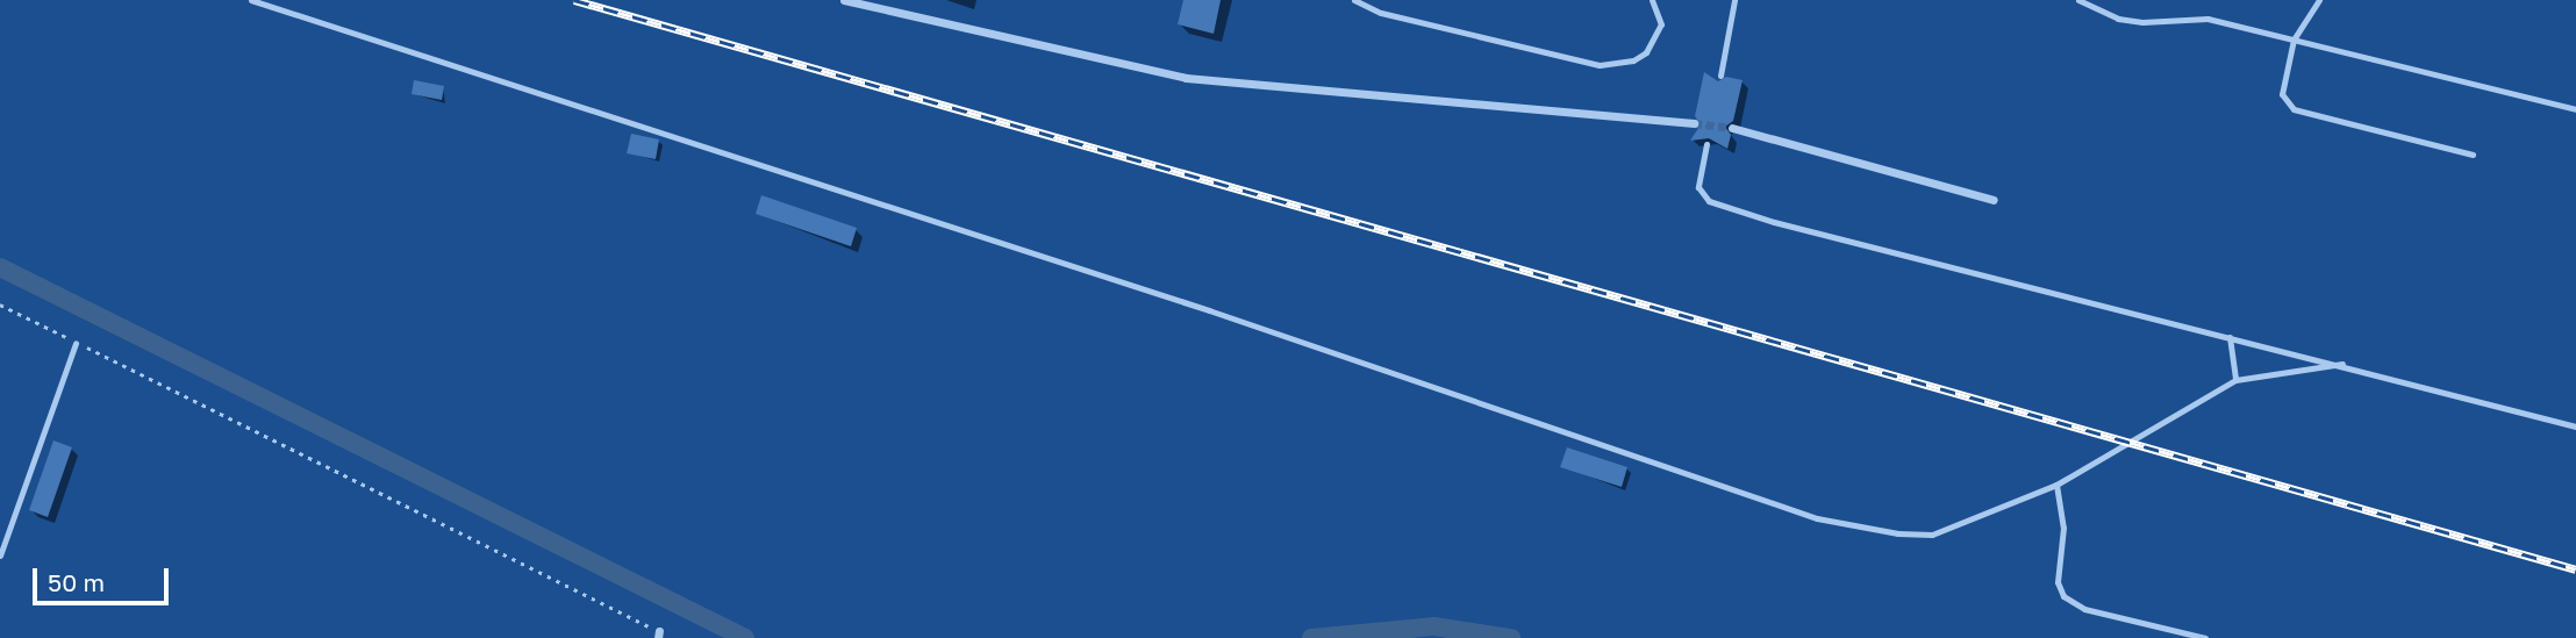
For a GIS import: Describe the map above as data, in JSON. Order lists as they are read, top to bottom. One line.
{"scale_bar":"50 m"}
